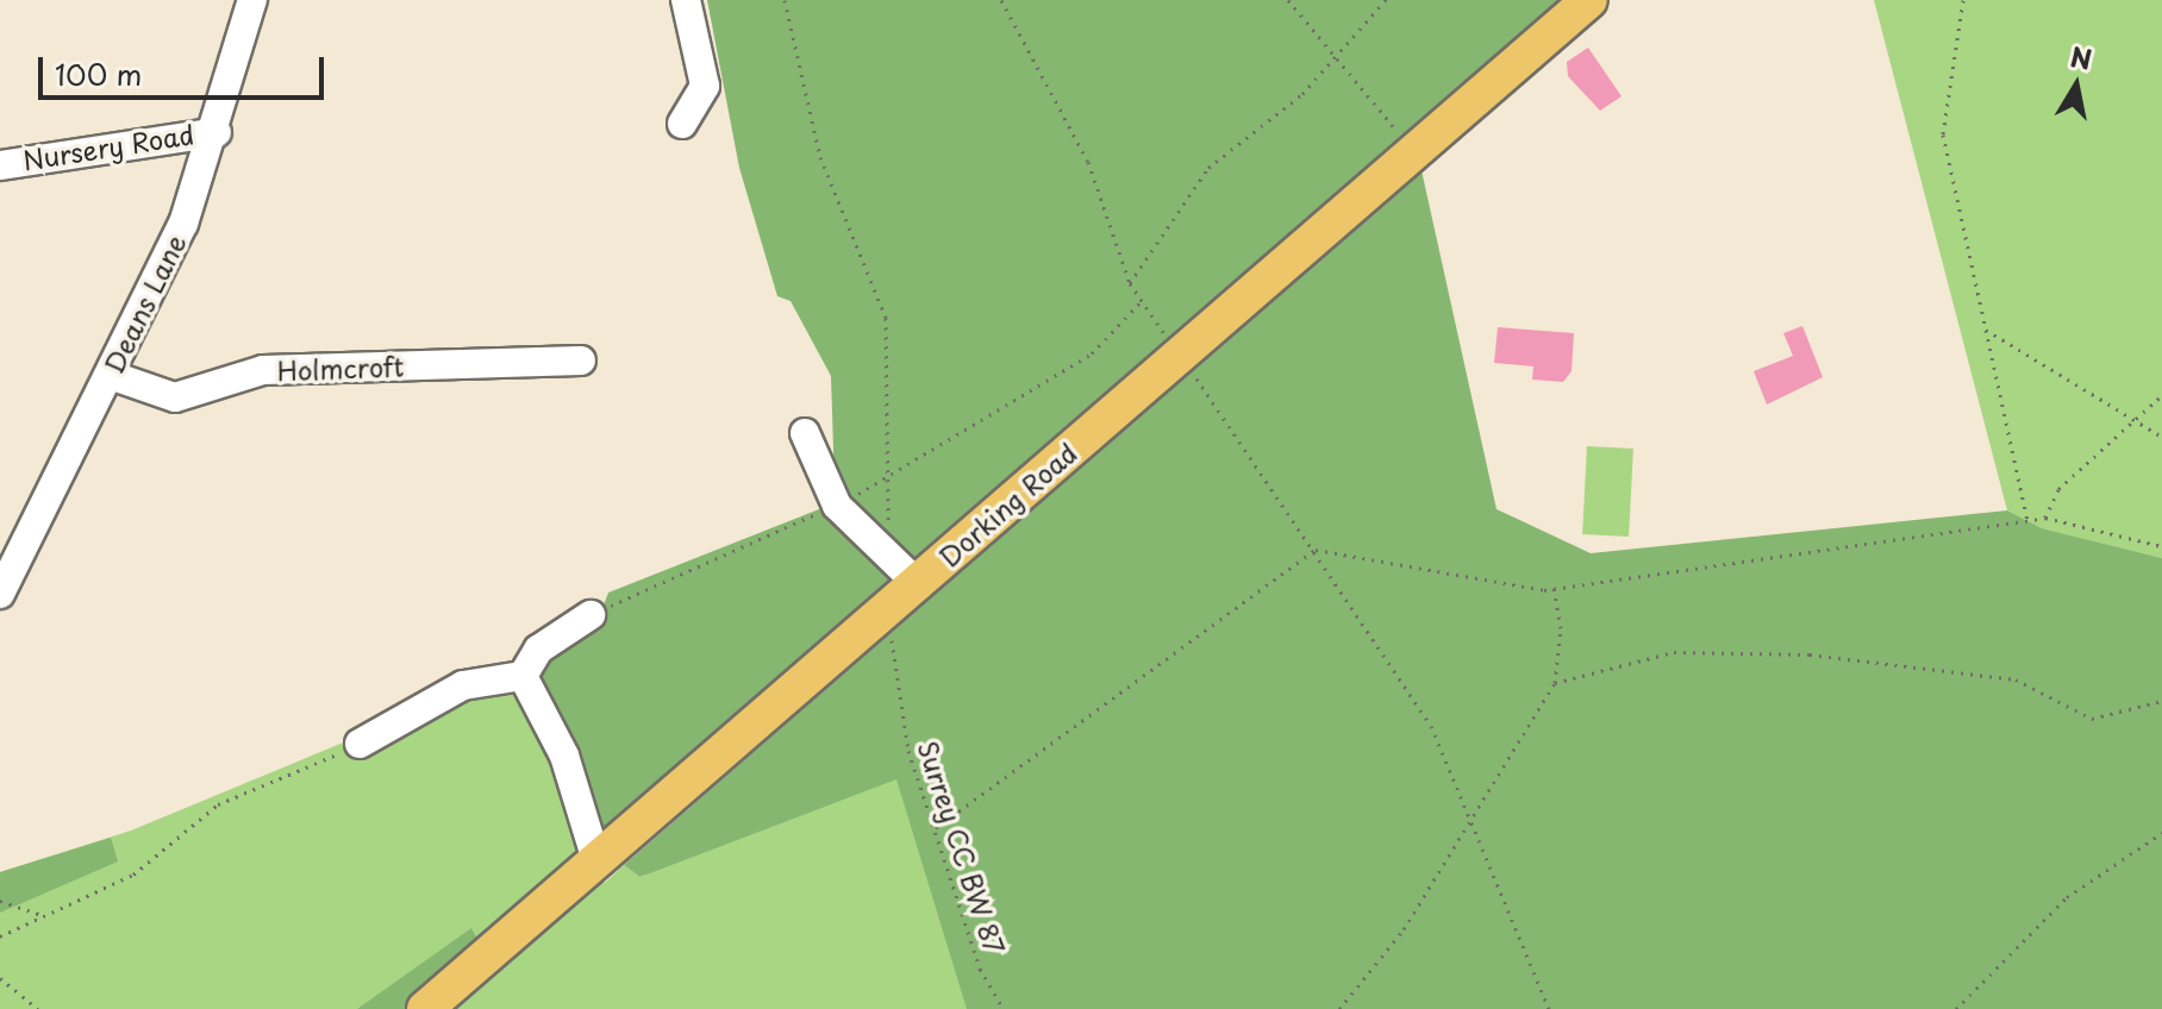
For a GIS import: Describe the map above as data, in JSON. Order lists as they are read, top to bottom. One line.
{"streets":{"main road":["Dorking Road"],"street":["Nursery Road","Deans Lane","Holmcroft"],"path":["Surrey CC BW 87"]},"crossings":[["Nursery Road","Deans Lane"],["Deans Lane","Holmcroft"]],"scale_bar":"100 m","north":"top"}
